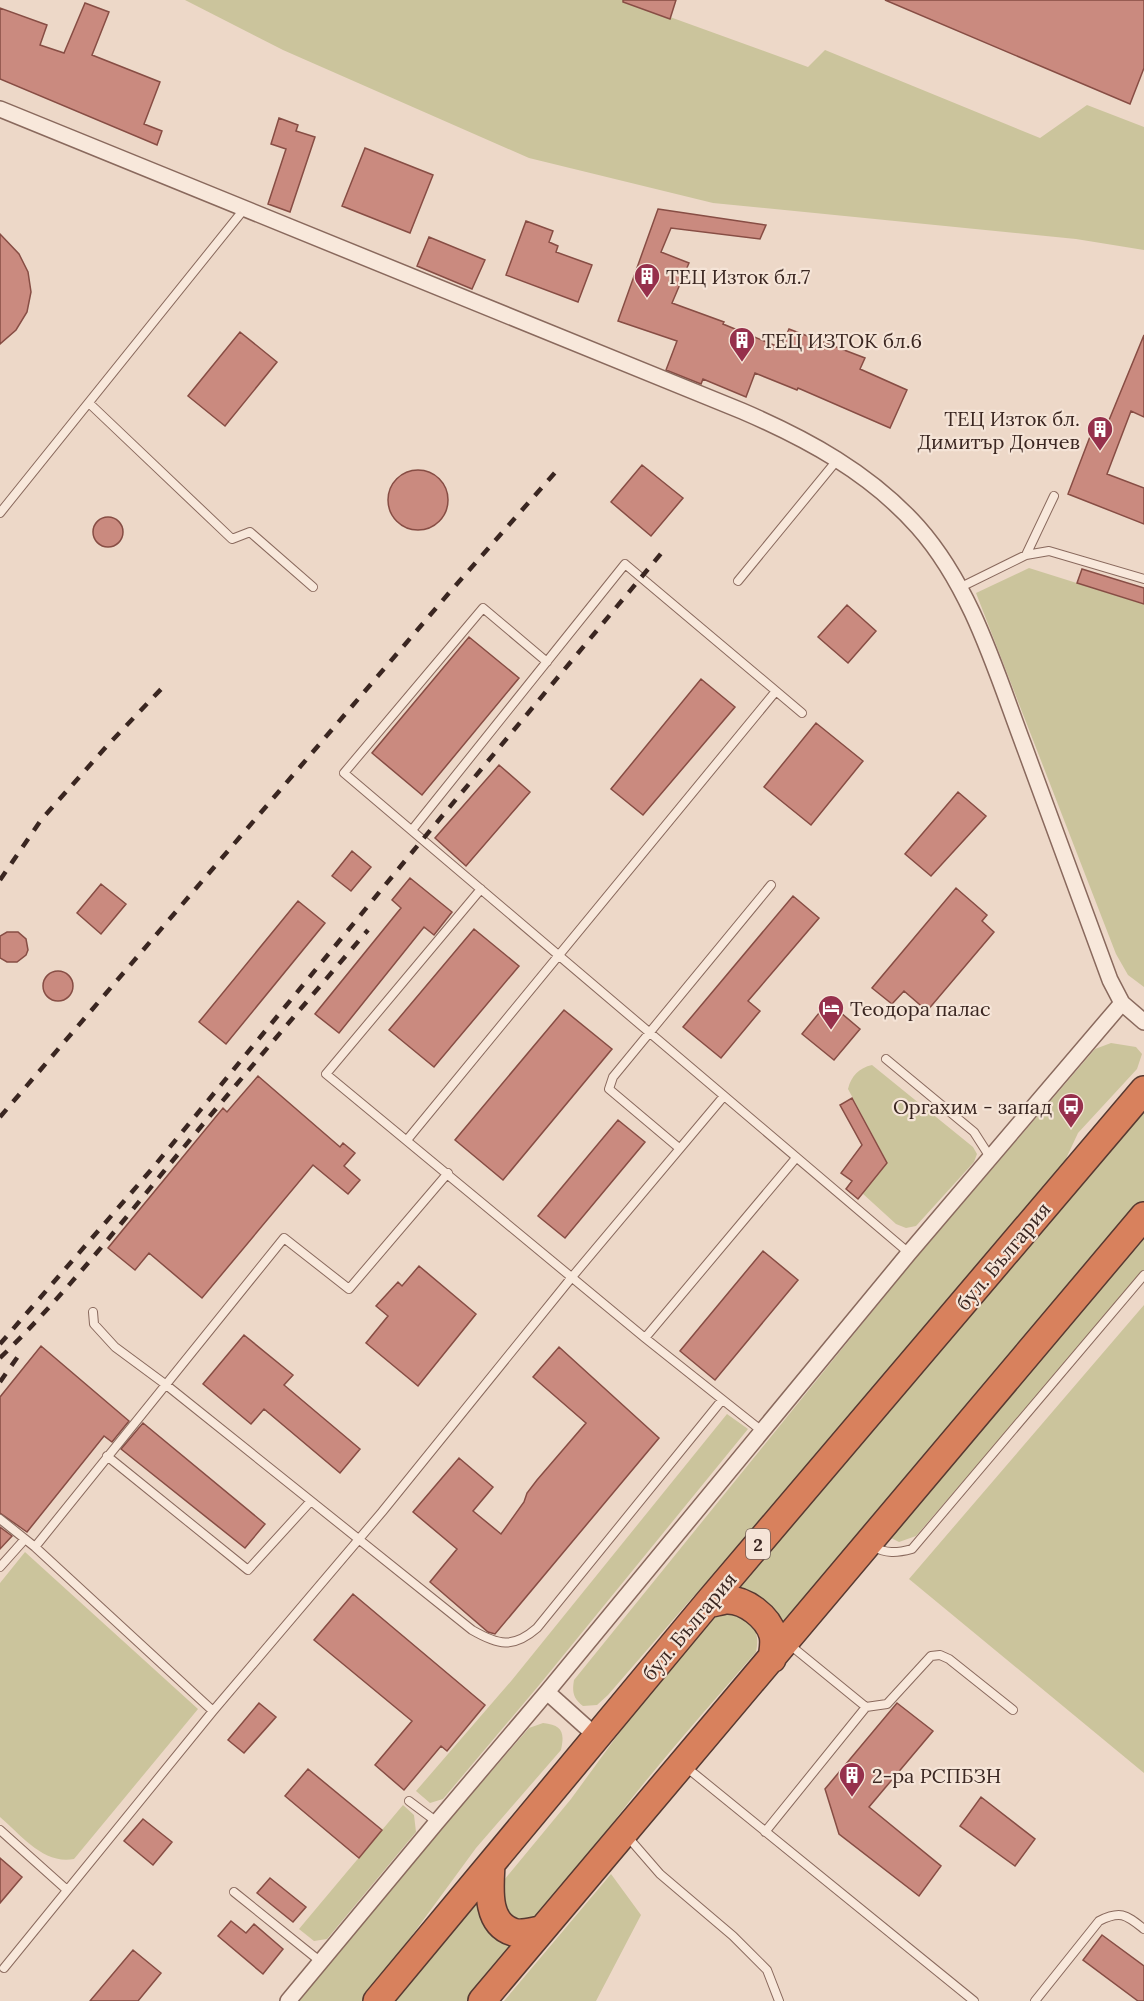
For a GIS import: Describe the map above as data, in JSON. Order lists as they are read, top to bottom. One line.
{"streets":{"highway":["бул. България","2"]},"places":{"building":["ТЕЦ Изток бл.7","ТЕЦ ИЗТОК бл.6","ТЕЦ Изток бл. Димитър Дончев","2-ра РСПБЗН"],"hotel":["Теодора палас"],"bus stop":["Оргахим - запад"]}}
